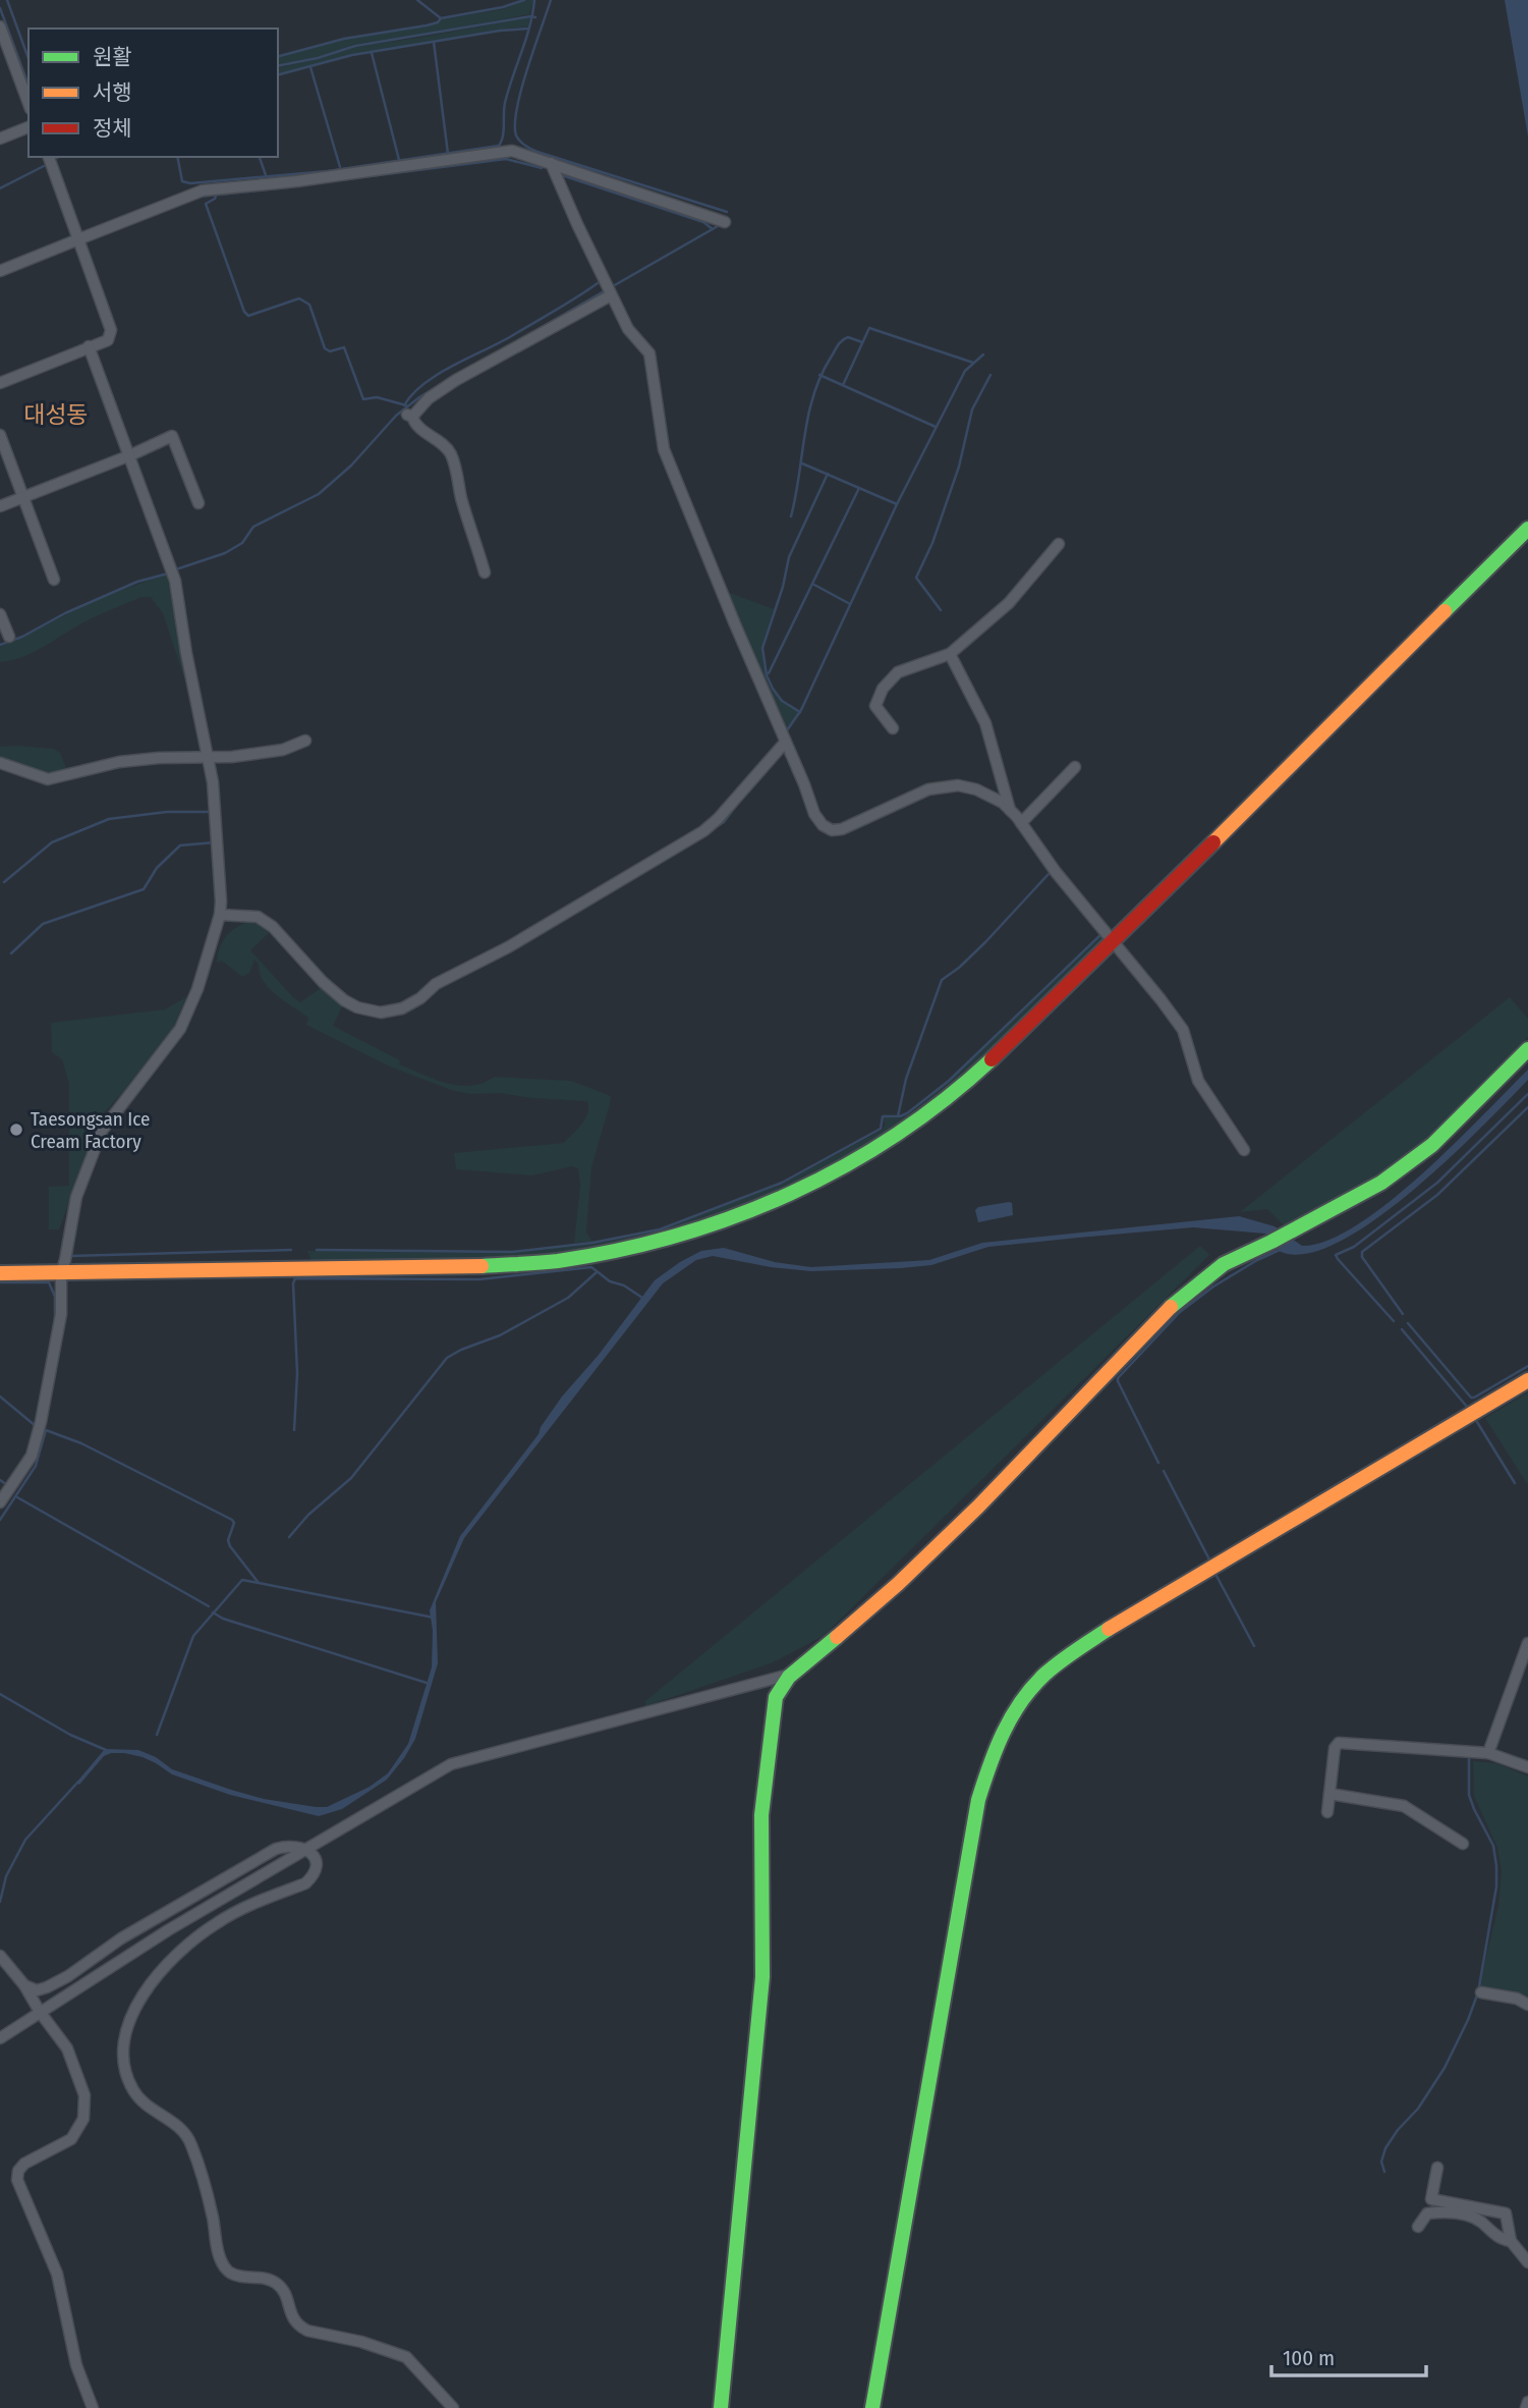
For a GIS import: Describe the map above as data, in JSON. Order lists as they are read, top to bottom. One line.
{"districts":["대성동"],"places":["Taesongsan Ice Cream Factory"],"legend":["원활","서행","정체"],"scale_bar":"100 m"}
